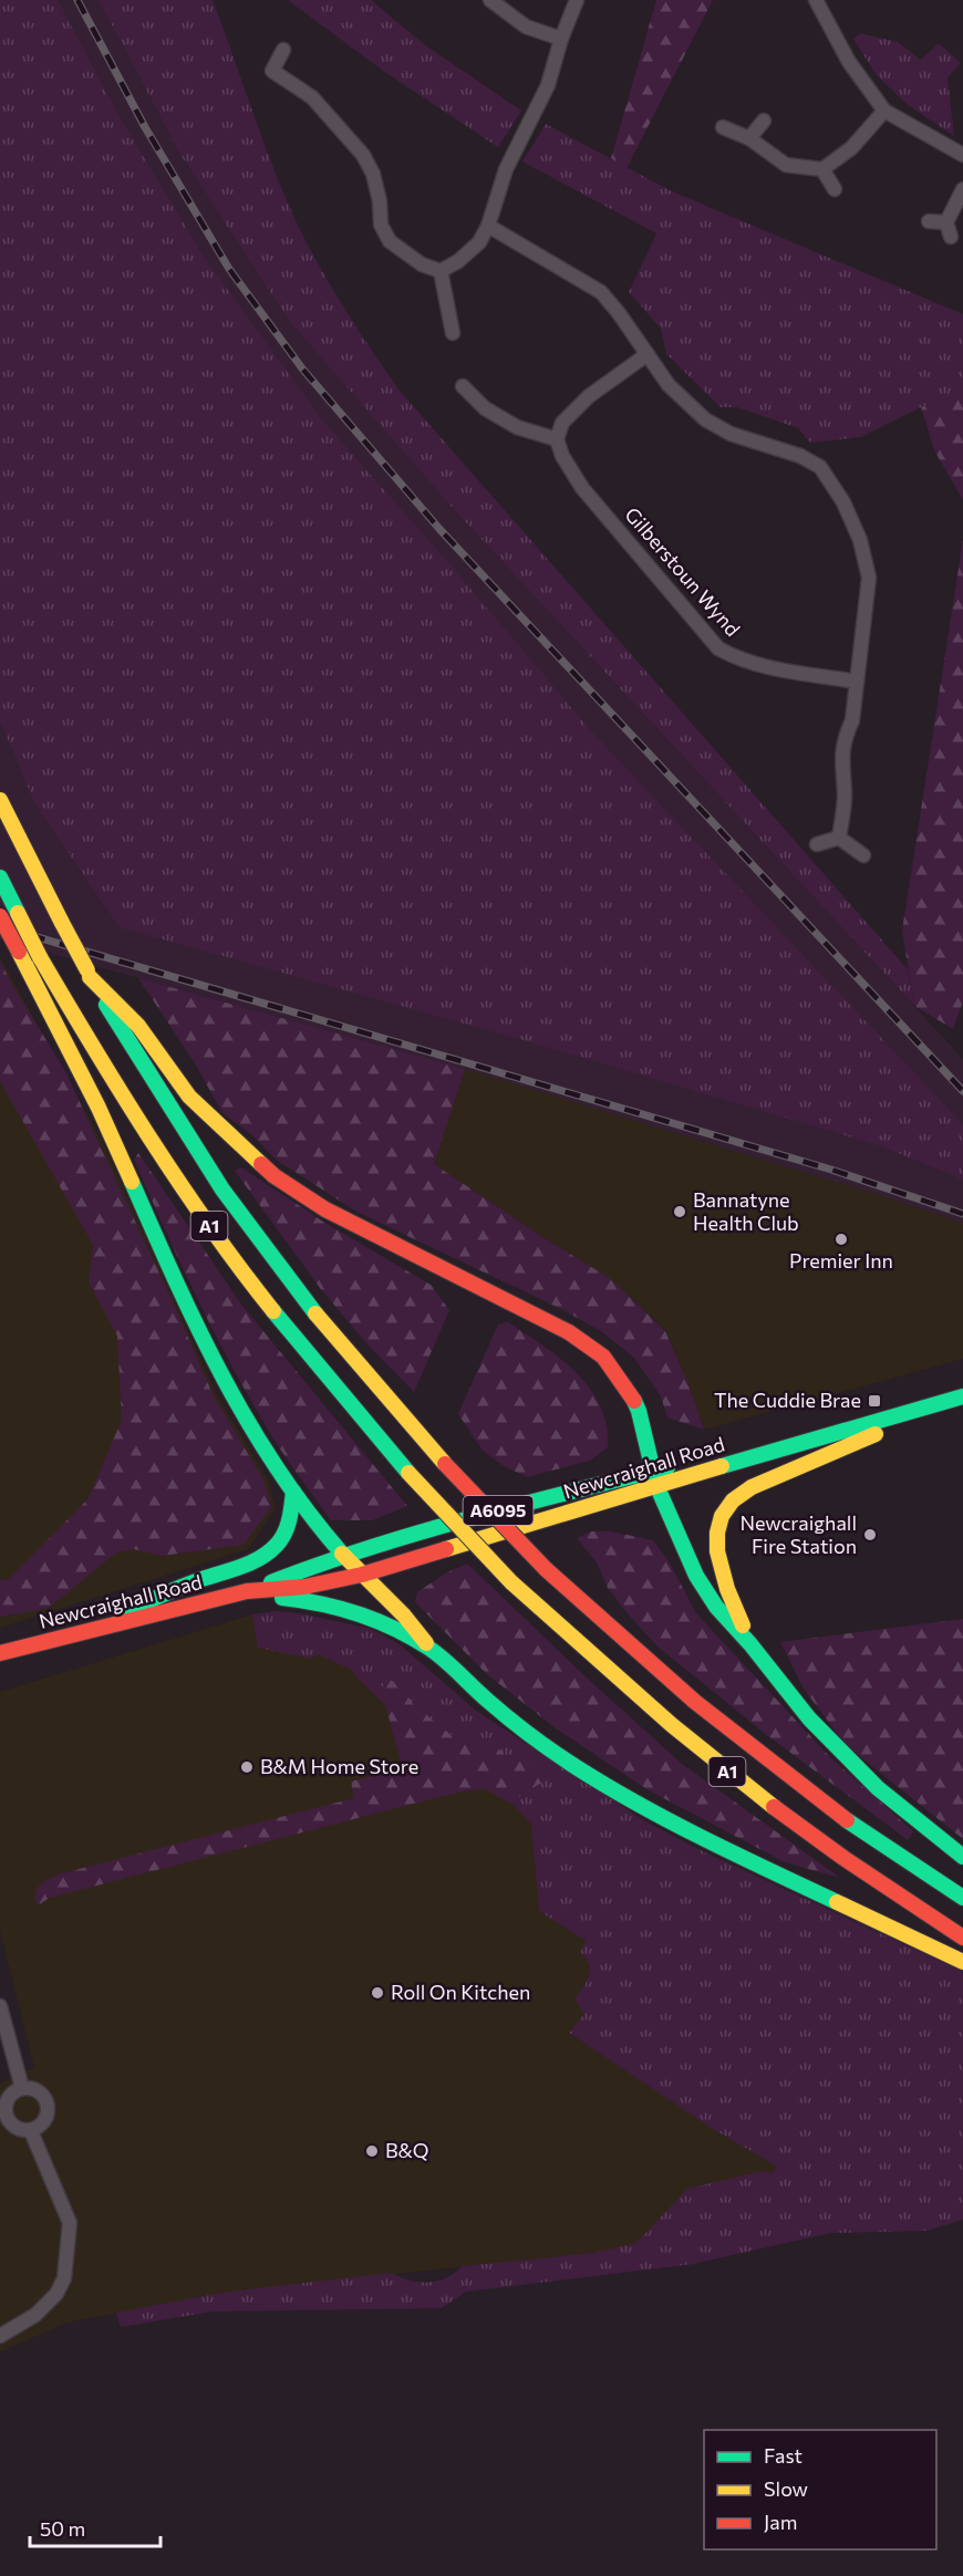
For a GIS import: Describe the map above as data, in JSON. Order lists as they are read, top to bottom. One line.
{"streets":{"main road":["A1","Newcraighall Road","A6095"],"street":["Gilberstoun Wynd"]},"places":{"other":["Bannatyne Health Club","Premier Inn","Newcraighall Fire Station","B&M Home Store","Roll On Kitchen","B&Q"],"transit":["The Cuddie Brae"]},"legend":["Fast","Slow","Jam"],"scale_bar":"50 m"}
